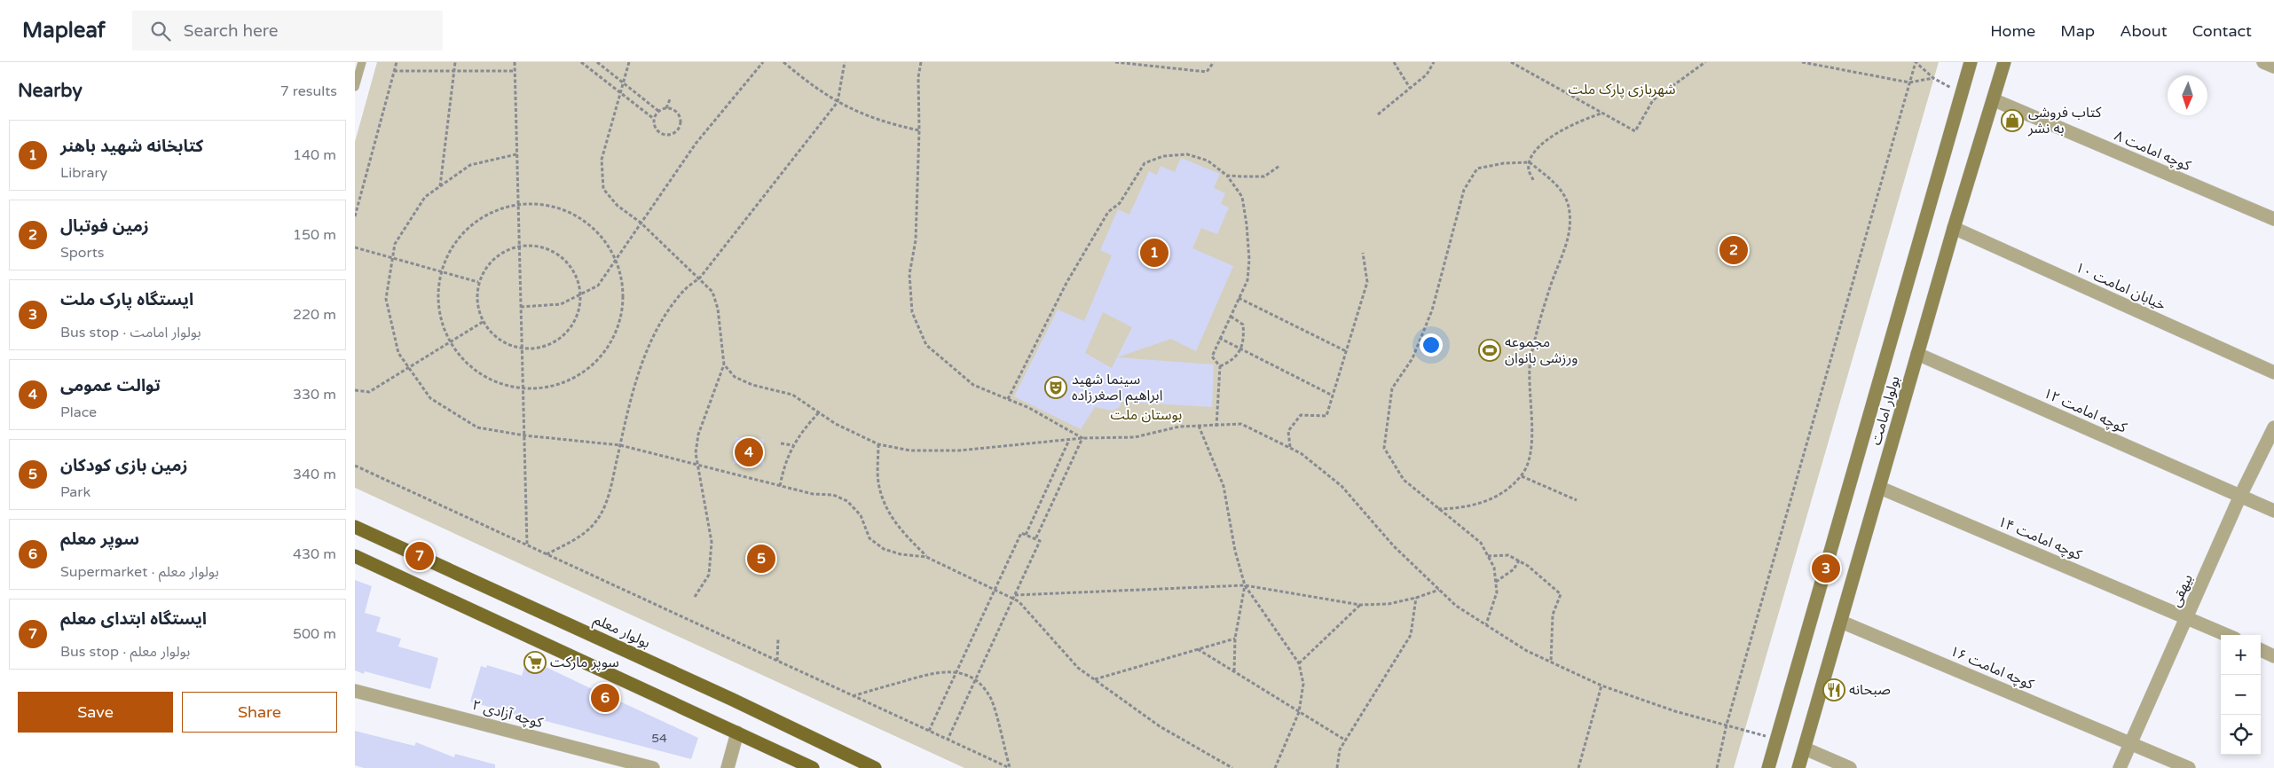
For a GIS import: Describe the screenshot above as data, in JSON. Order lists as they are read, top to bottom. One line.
{"streets":{"main road":["بولوار امامت","بولوار معلم"],"street":["کوچه امامت ۸","خیابان امامت ۱۰","کوچه امامت ۱۲","کوچه امامت ۱۴","بیهقی","کوچه امامت ۱۶","کوچه آزادی ۲"]},"crossings":[["کوچه امامت ۸","بولوار امامت"],["خیابان امامت ۱۰","بولوار امامت"],["بولوار امامت","کوچه امامت ۱۲"],["بولوار امامت","کوچه امامت ۱۴"],["بولوار امامت","کوچه امامت ۱۶"],["کوچه امامت ۱۲","بیهقی"],["کوچه امامت ۱۴","بیهقی"],["بیهقی","کوچه امامت ۱۶"]],"parks":["شهربازی پارک ملت","بوستان ملت"],"places":{"shop":["کتاب فروشی به نشر"],"sports":["مجموعه ورزشی بانوان"],"theatre":["سینما شهید ابراهیم اصغرزاده"],"supermarket":["سوپر مارکت"],"restaurant":["صبحانه"]},"house_numbers":["54"],"north":"bottom","page":{"header":"Mapleaf","search":"Search here","nav":["Home","Map","About","Contact"],"heading":["Nearby","7 results"],"list":[{"mark":"1","name":"کتابخانه شهید باهنر","note":"Library","value":"140 m"},{"mark":"2","name":"زمین فوتبال","note":"Sports","value":"150 m"},{"mark":"3","name":"ایستگاه پارک ملت","note":"Bus stop · بولوار امامت","value":"220 m"},{"mark":"4","name":"توالت عمومی","note":"Place","value":"330 m"},{"mark":"5","name":"زمین بازی کودکان","note":"Park","value":"340 m"},{"mark":"6","name":"سوپر معلم","note":"Supermarket · بولوار معلم","value":"430 m"},{"mark":"7","name":"ایستگاه ابتدای معلم","note":"Bus stop · بولوار معلم","value":"500 m"}],"pins":["2","1","4","7","5","3","6"],"map_buttons":["+","−"],"buttons":["Save","Share"]}}
